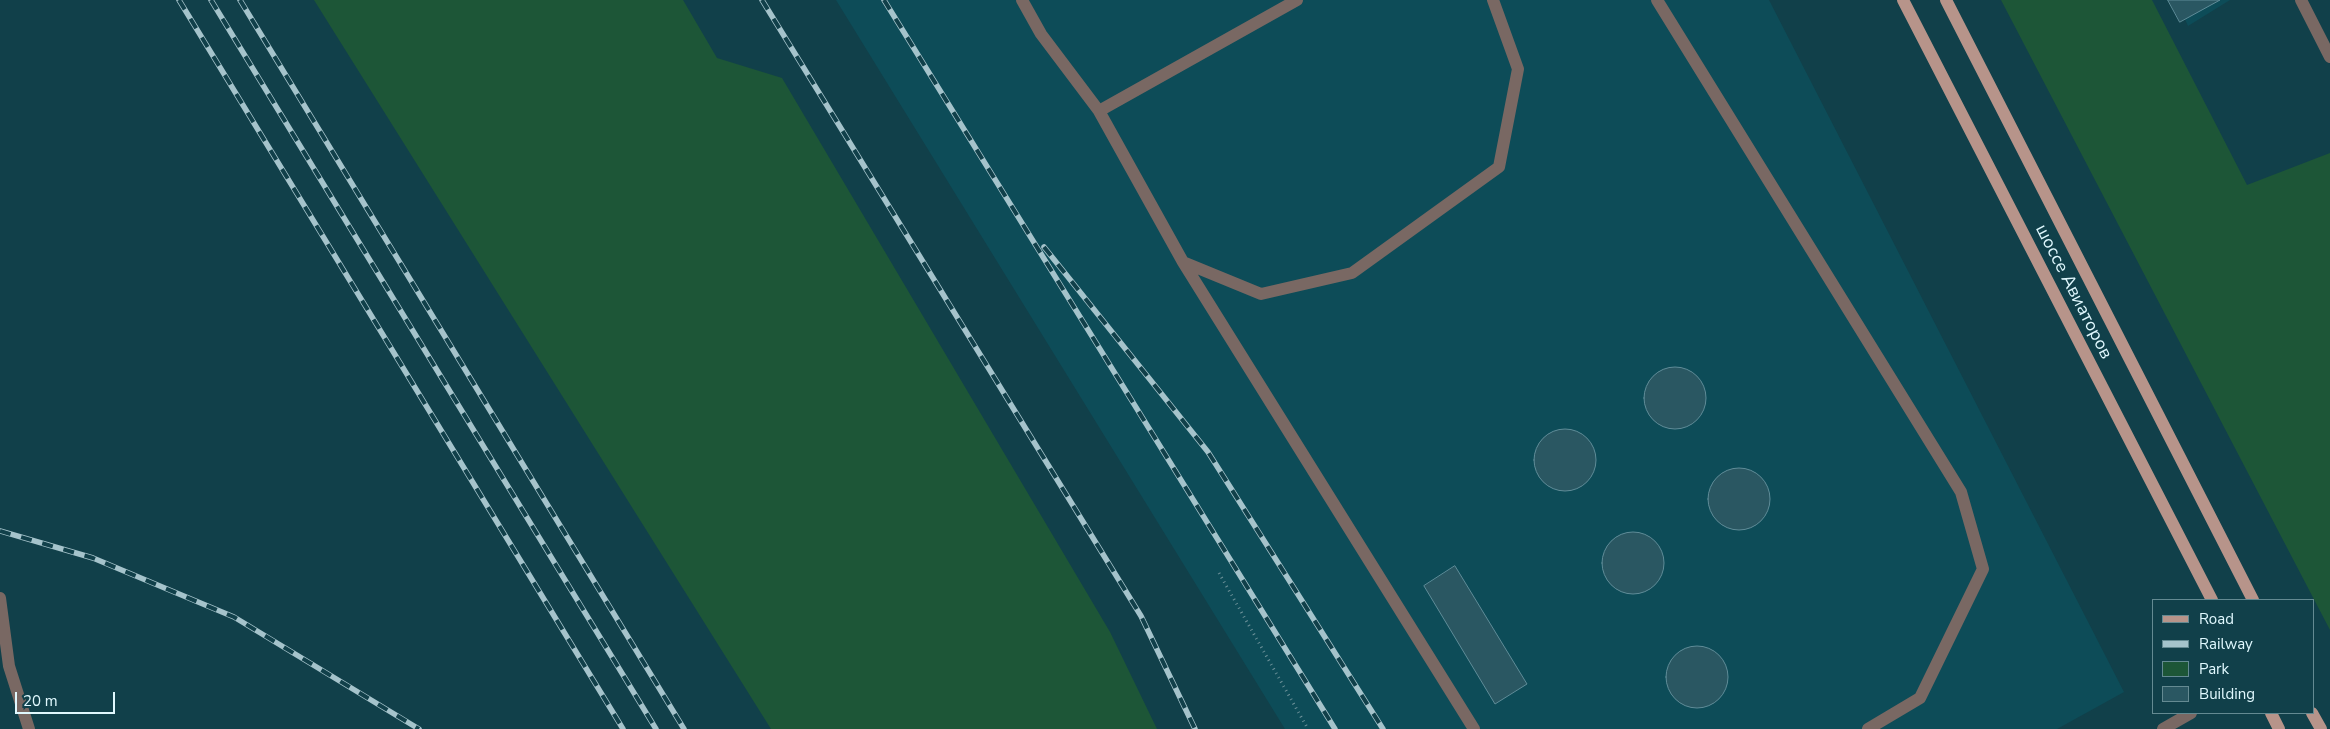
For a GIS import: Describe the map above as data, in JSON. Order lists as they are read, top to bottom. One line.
{"streets":{"main road":["шоссе Авиаторов"]},"legend":["Road","Railway","Park","Building"],"scale_bar":"20 m"}
